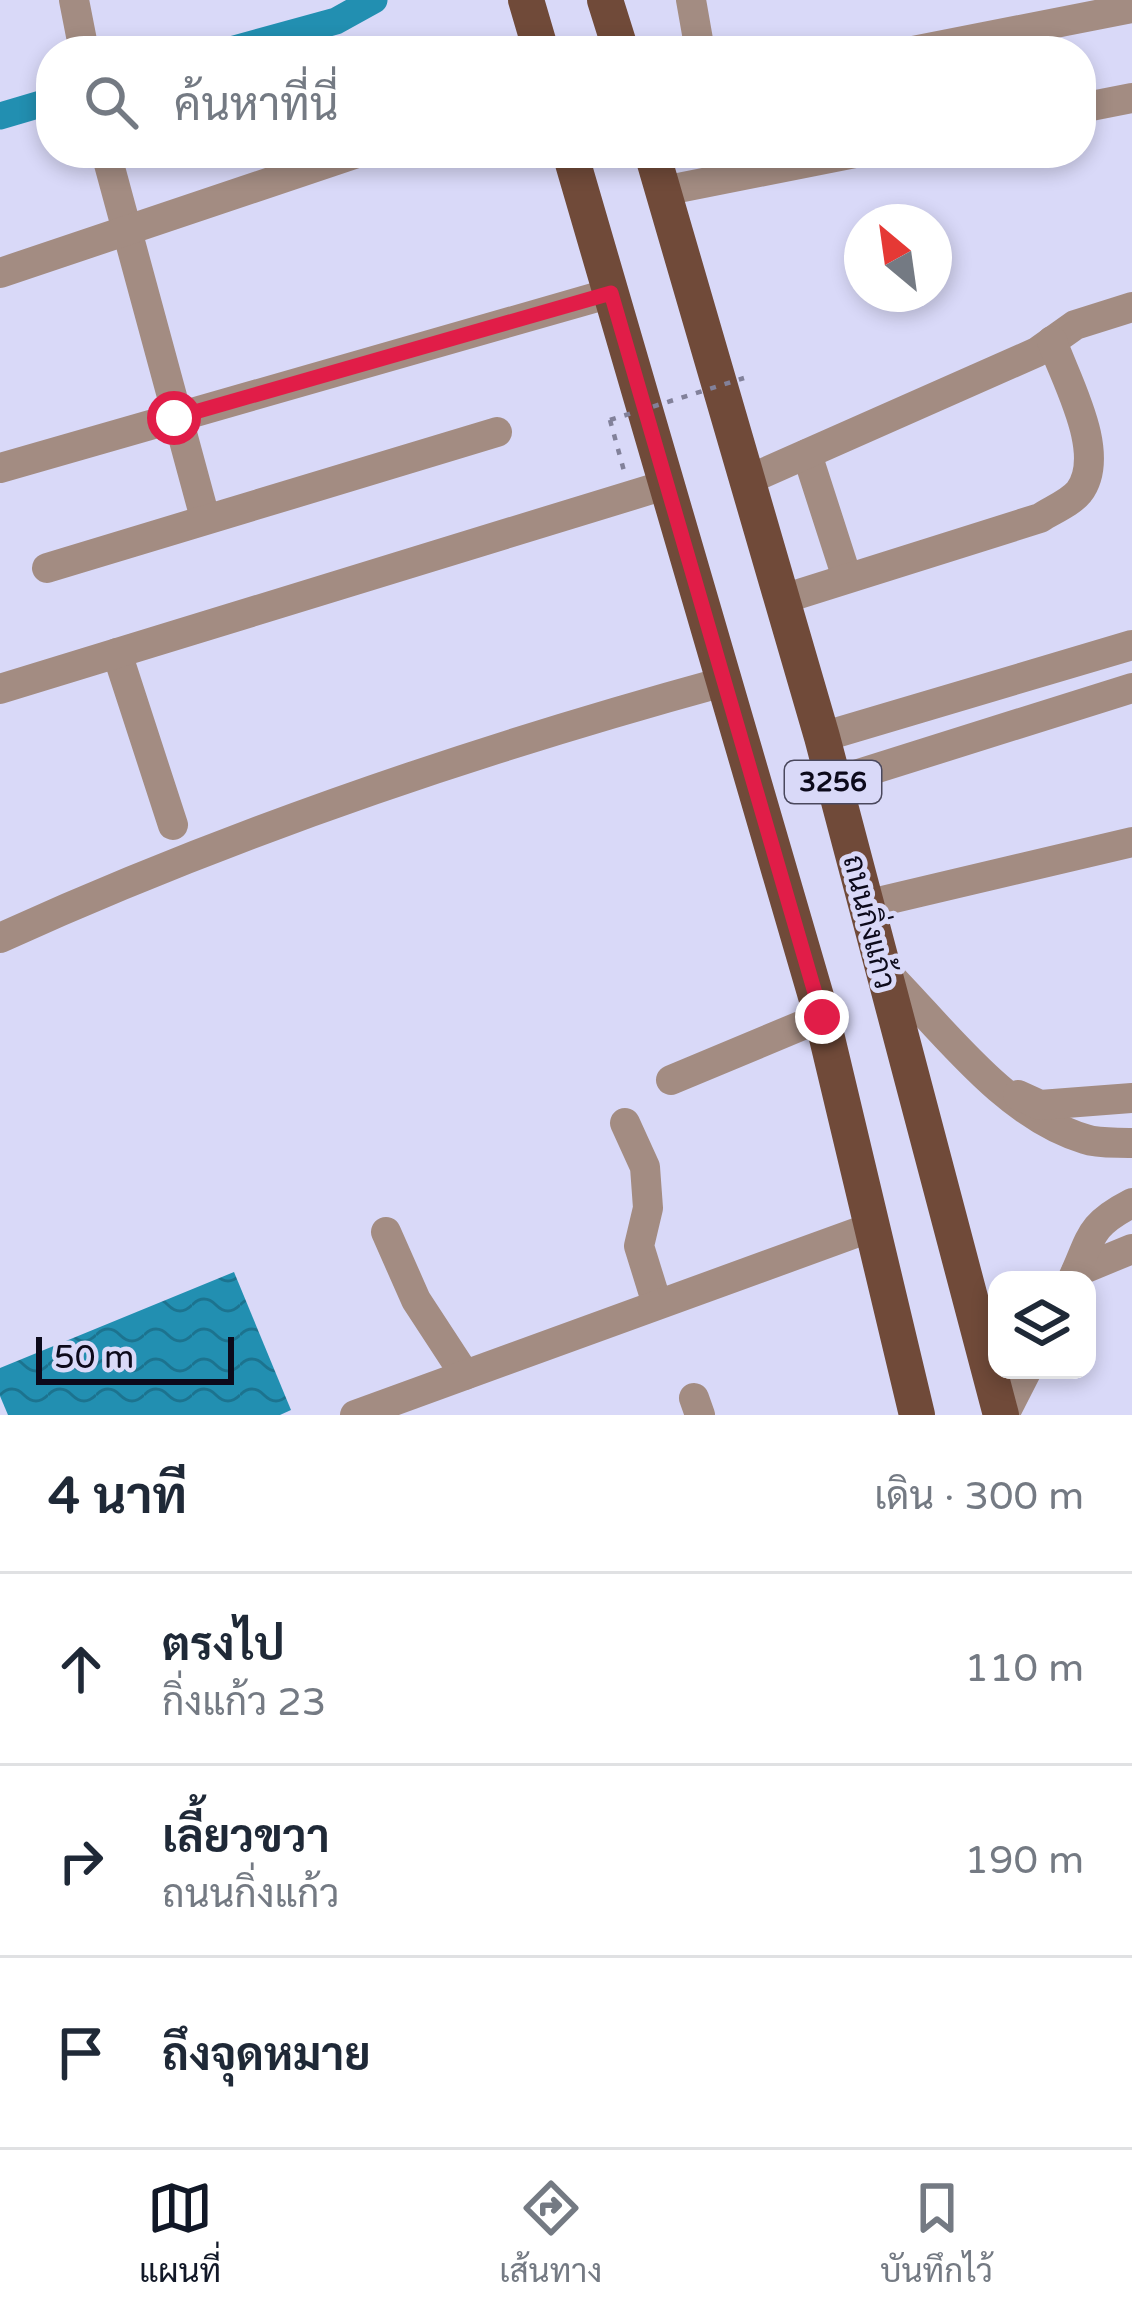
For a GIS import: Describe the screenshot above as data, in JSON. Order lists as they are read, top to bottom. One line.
{"streets":{"main road":["3256","ถนนกิ่งแก้ว"]},"scale_bar":"50 m","north":"top left","page":{"search":"ค้นหาที่นี่","scale":"50 m","heading":["4 นาที","เดิน · 300 m"],"list":[["ตรงไป","กิ่งแก้ว 23","110 m"],["เลี้ยวขวา","ถนนกิ่งแก้ว","190 m"],"ถึงจุดหมาย"],"nav":["แผนที่","เส้นทาง","บันทึกไว้"]}}
